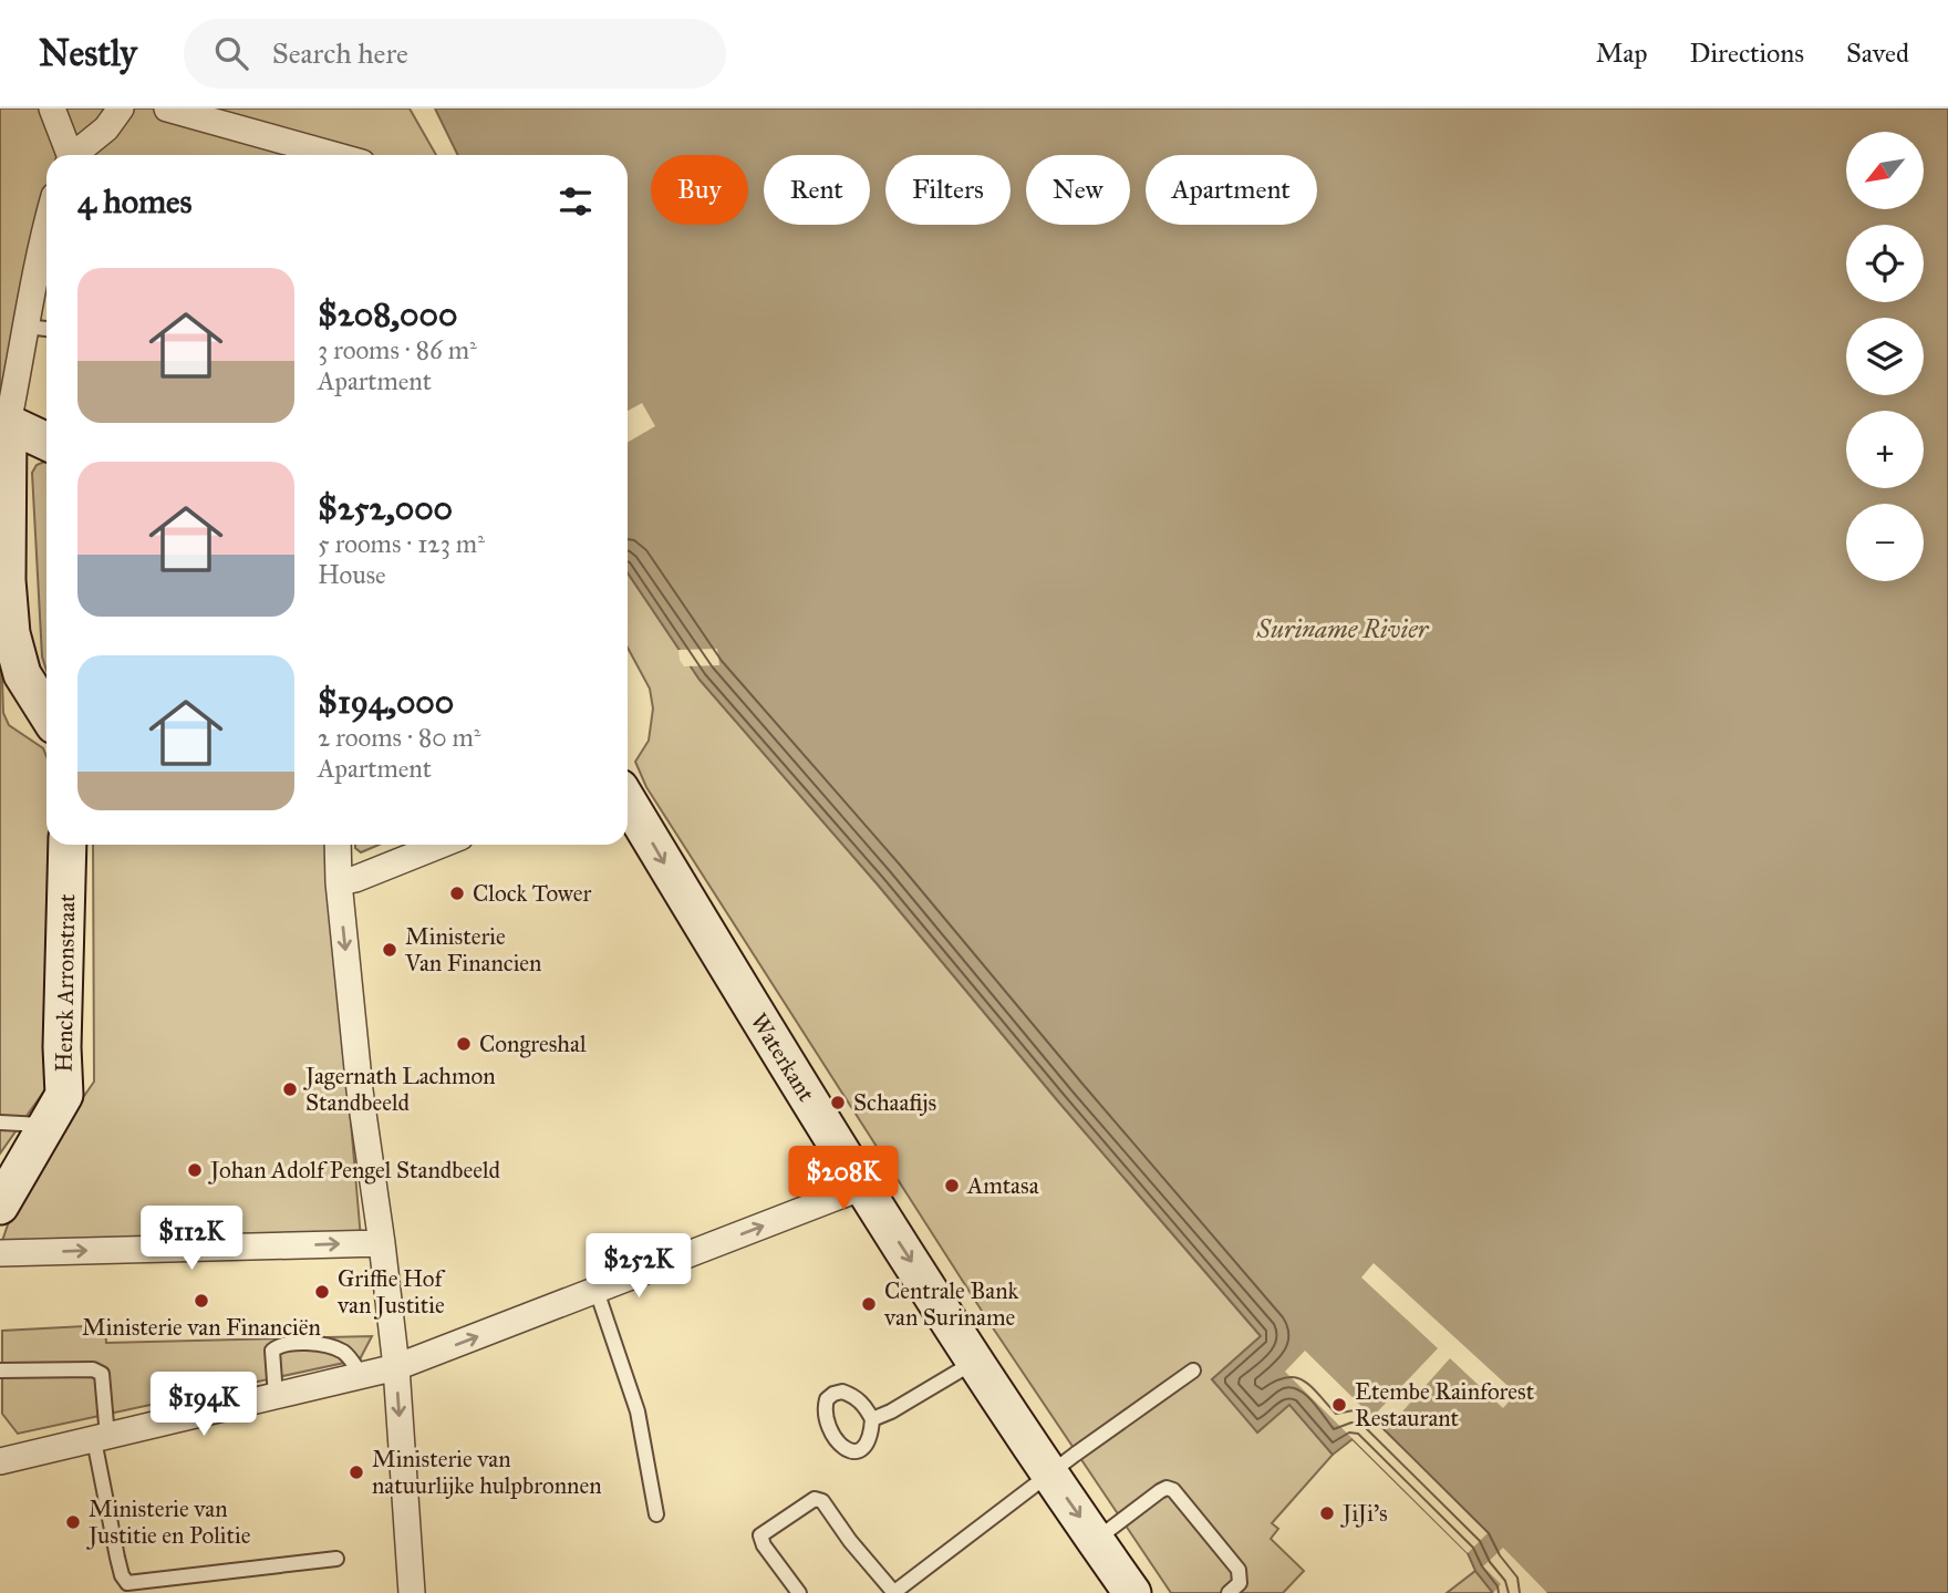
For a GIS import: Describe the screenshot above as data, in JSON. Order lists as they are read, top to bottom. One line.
{"streets":{"main road":["Henck Arronstraat","Waterkant"]},"one_way":["Waterkant"],"water":["Suriname Rivier"],"places":["Clock Tower","Ministerie Van Financien","Congreshal","Jagernath Lachmon Standbeeld","Schaafijs","Johan Adolf Pengel Standbeeld","Amtasa","Griffie Hof van Justitie","Ministerie van Financiën","Centrale Bank van Suriname","Etembe Rainforest Restaurant","Ministerie van natuurlijke hulpbronnen","JiJi's","Ministerie van Justitie en Politie"],"north":"bottom left","page":{"header":"Nestly","search":"Search here","nav":["Map","Directions","Saved"],"map_buttons":["+","−"],"chip":["Buy","Rent","Filters","New","Apartment"],"heading":"4 homes","list":[{"name":"$208,000","note":"3 rooms · 86 m² · Apartment"},{"name":"$252,000","note":"5 rooms · 123 m² · House"},{"name":"$194,000","note":"2 rooms · 80 m² · Apartment"}],"price":["$208K","$112K","$252K","$194K"]}}
